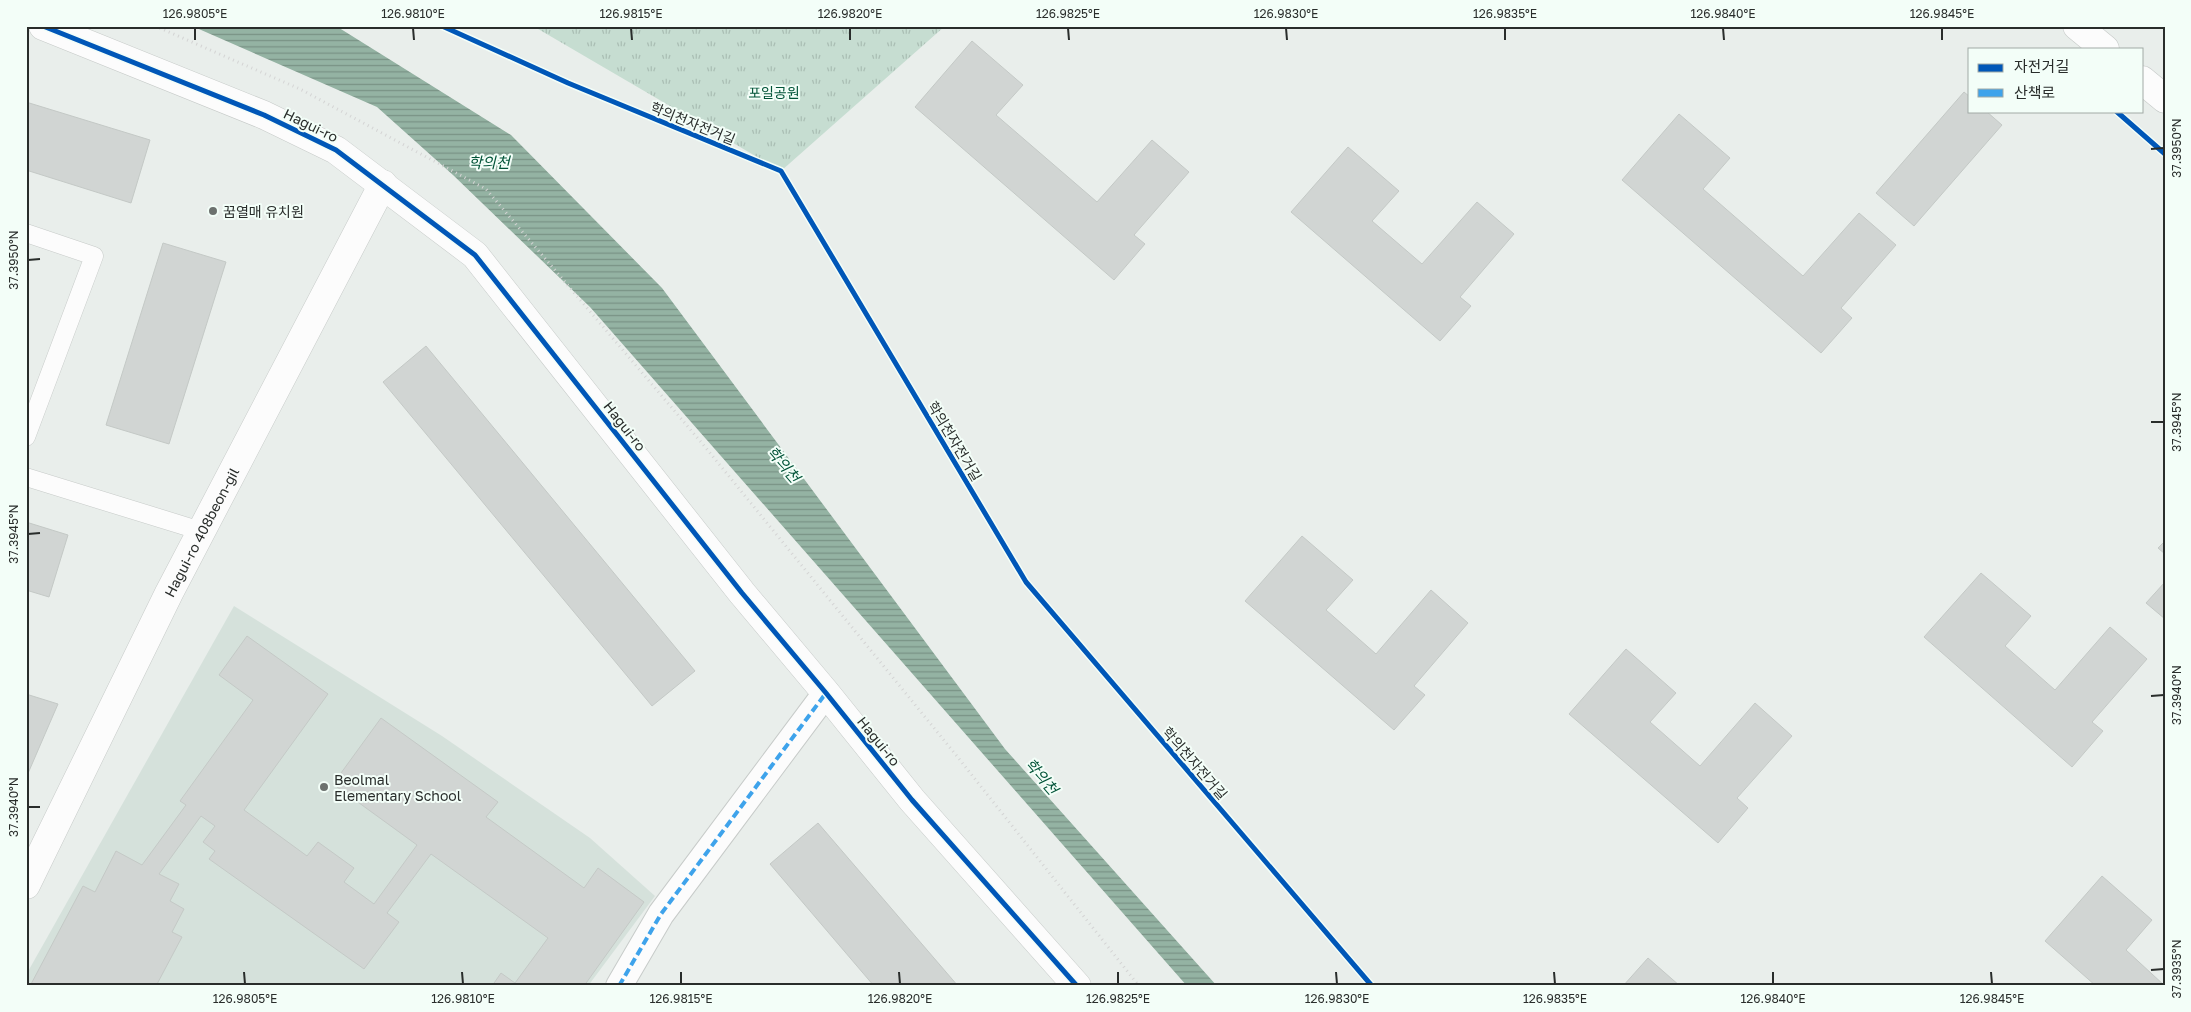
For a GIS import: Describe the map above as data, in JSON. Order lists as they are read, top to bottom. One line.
{"streets":{"street":["Hagui-ro","Hagui-ro 408beon-gil"],"cycle path":["학의천자전거길"]},"crossings":[["Hagui-ro","Hagui-ro 408beon-gil"]],"water":["학의천"],"parks":["포일공원"],"places":["꿈열매 유치원","Beolmal Elementary School"],"legend":["자전거길","산책로"],"coordinates":["126.9805°E","126.9810°E","126.9815°E","126.9820°E","126.9825°E","126.9830°E","126.9835°E","126.9840°E","126.9845°E","37.3950°N","37.3945°N","37.3940°N","37.3935°N"]}
